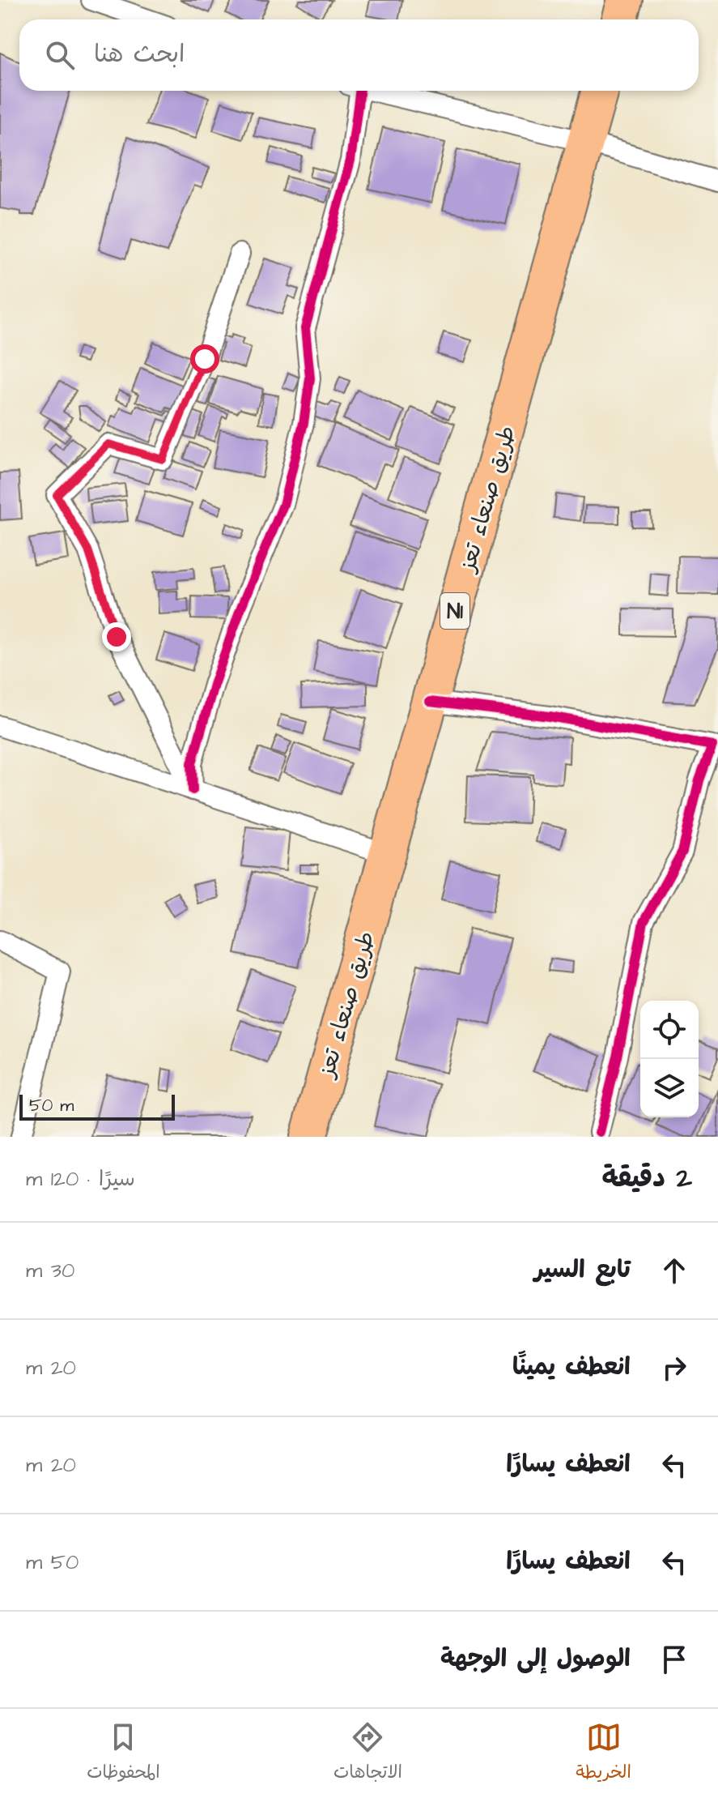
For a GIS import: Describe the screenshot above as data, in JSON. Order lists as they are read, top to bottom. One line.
{"streets":{"highway":["طريق صنعاء تعز","N1"]},"scale_bar":"50 m","page":{"search":"ابحث هنا","scale":"50 m","heading":["2 دقيقة","سيرًا · 120 m"],"list":[["تابع السير","30 m"],["انعطف يمينًا","20 m"],["انعطف يسارًا","20 m"],["انعطف يسارًا","50 m"],"الوصول إلى الوجهة"],"nav":["الخريطة","الاتجاهات","المحفوظات"]}}
